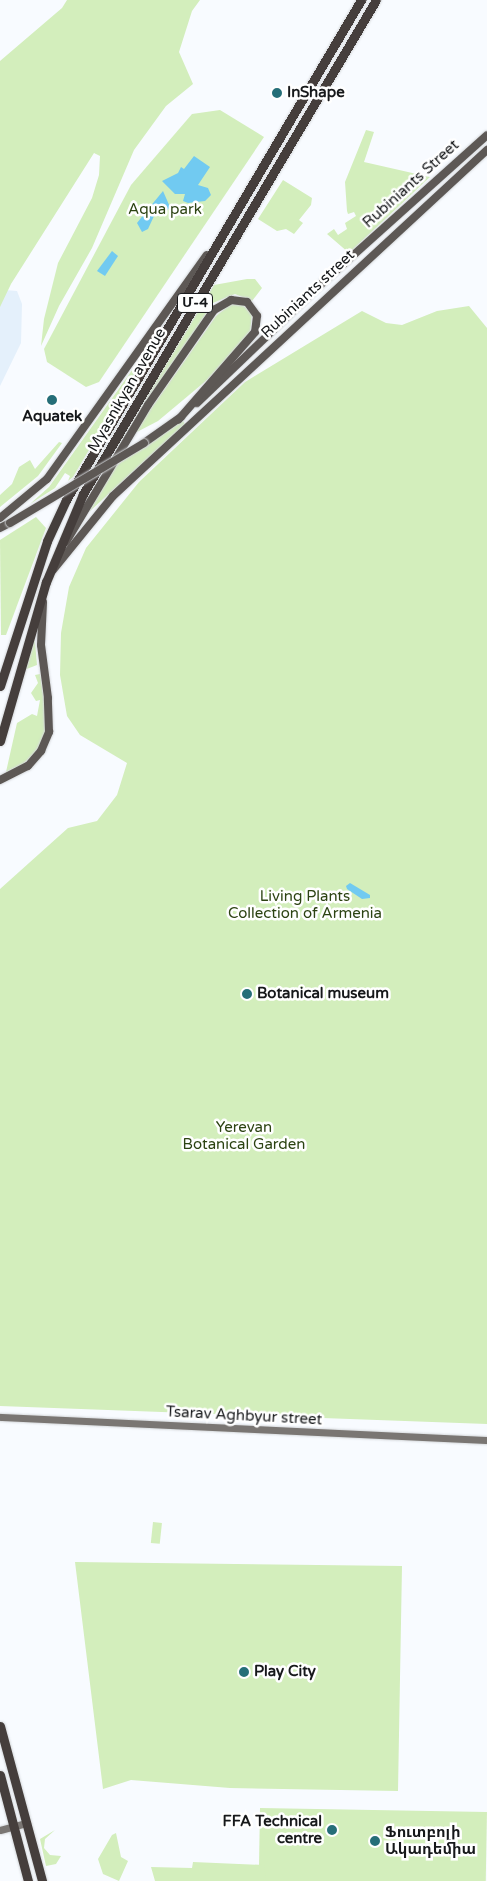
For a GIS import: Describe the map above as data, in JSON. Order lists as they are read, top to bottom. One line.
{"streets":{"highway":["Մ-4","Myasnikyan avenue"],"main road":["Rubiniants Street","Rubiniants street","Tsarav Aghbyur street"]},"crossings":[["Rubiniants street","Myasnikyan avenue"]],"parks":["Aqua park","Living Plants Collection of Armenia","Yerevan Botanical Garden"],"places":["InShape","Aquatek","Botanical museum","Play City","FFA Technical centre","Ֆուտբոլի Ակադեմիա"]}
